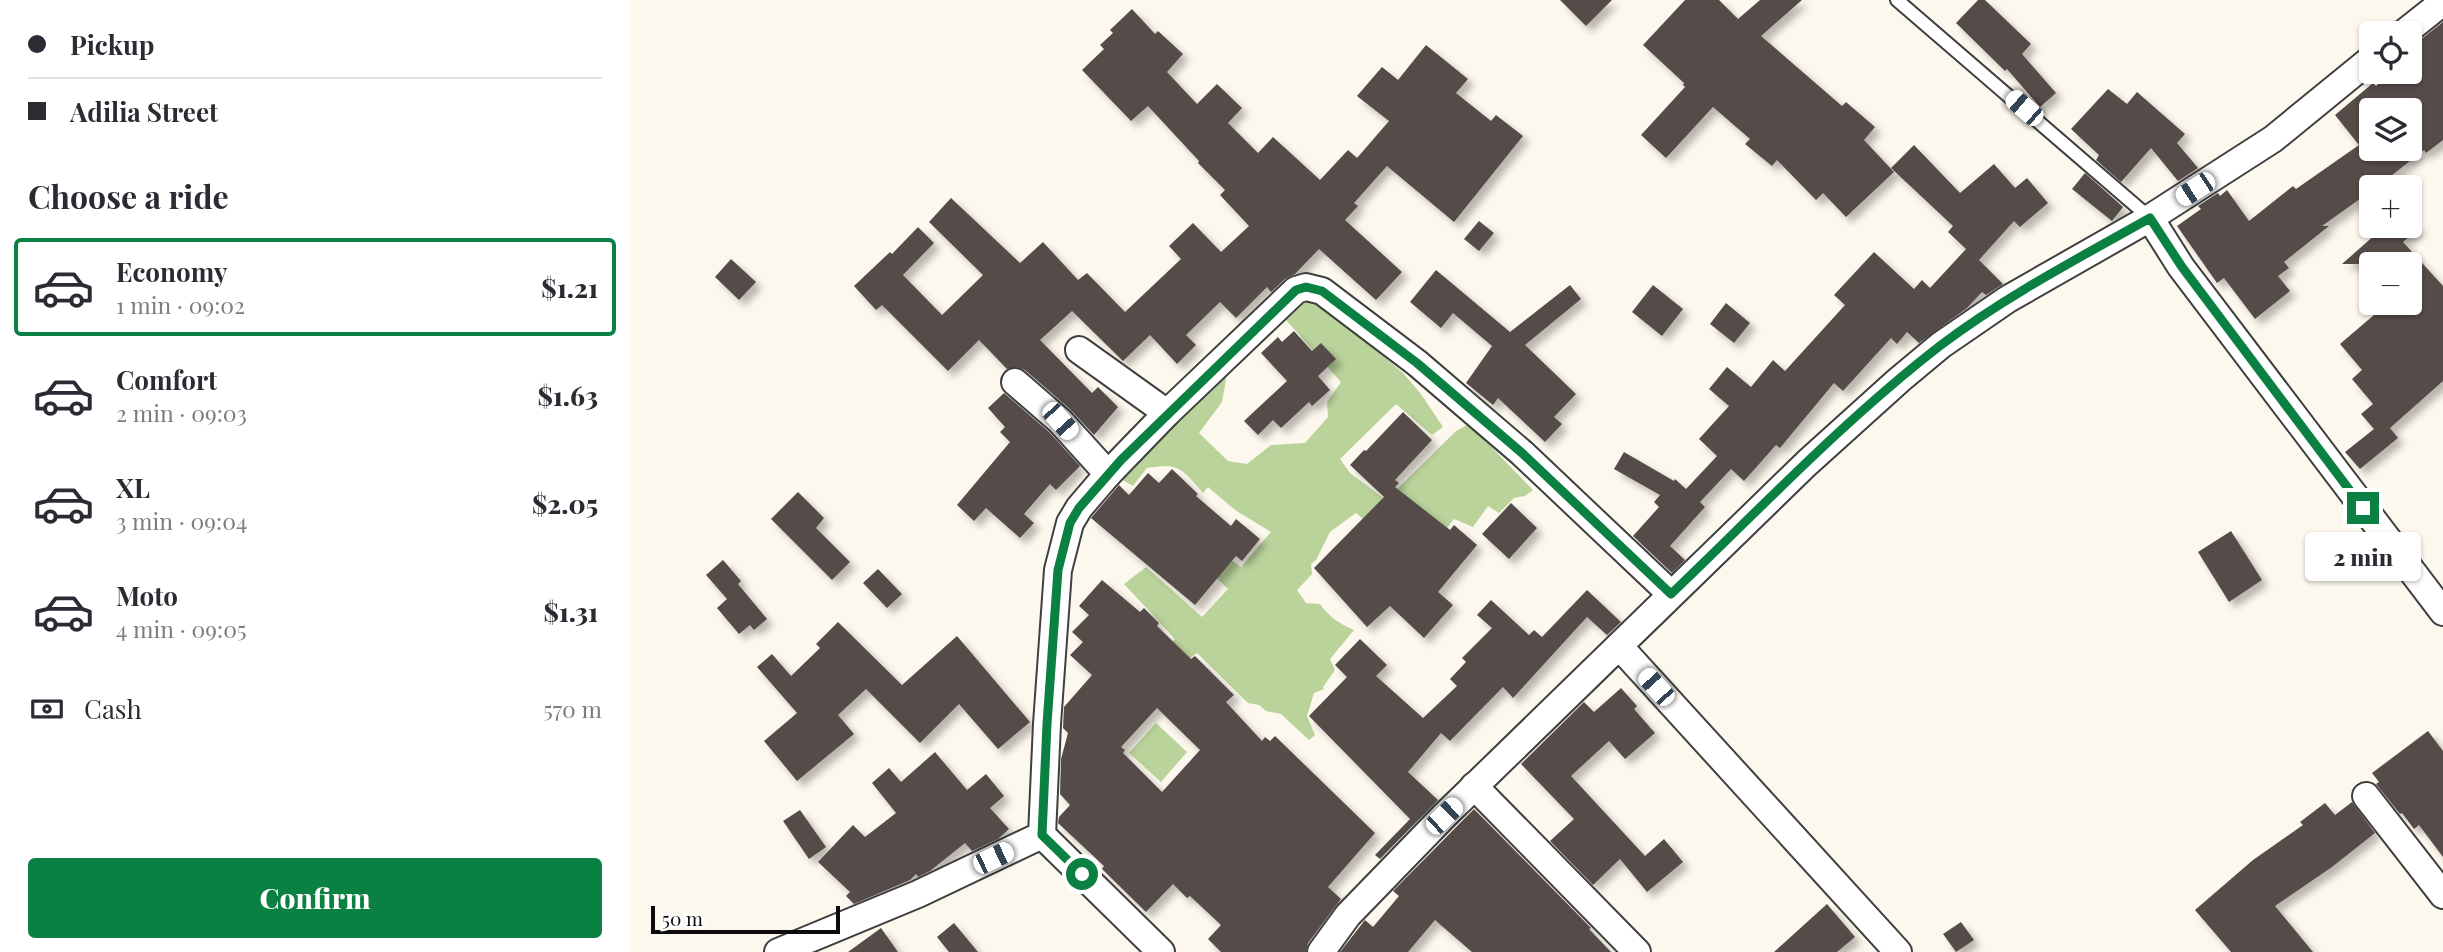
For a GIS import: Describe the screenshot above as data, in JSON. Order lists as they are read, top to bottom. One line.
{"scale_bar":"50 m","page":{"banner":["Pickup","Adilia Street"],"map_buttons":["+","−"],"heading":"Choose a ride","list":[{"name":"Economy","note":"1 min · 09:02","value":"$1.21"},{"name":"Comfort","note":"2 min · 09:03","value":"$1.63"},{"name":"XL","note":"3 min · 09:04","value":"$2.05"},{"name":"Moto","note":"4 min · 09:05","value":"$1.31"}],"bubble":"2 min","pay":["Cash","570 m"],"buttons":"Confirm","scale":"50 m"}}
